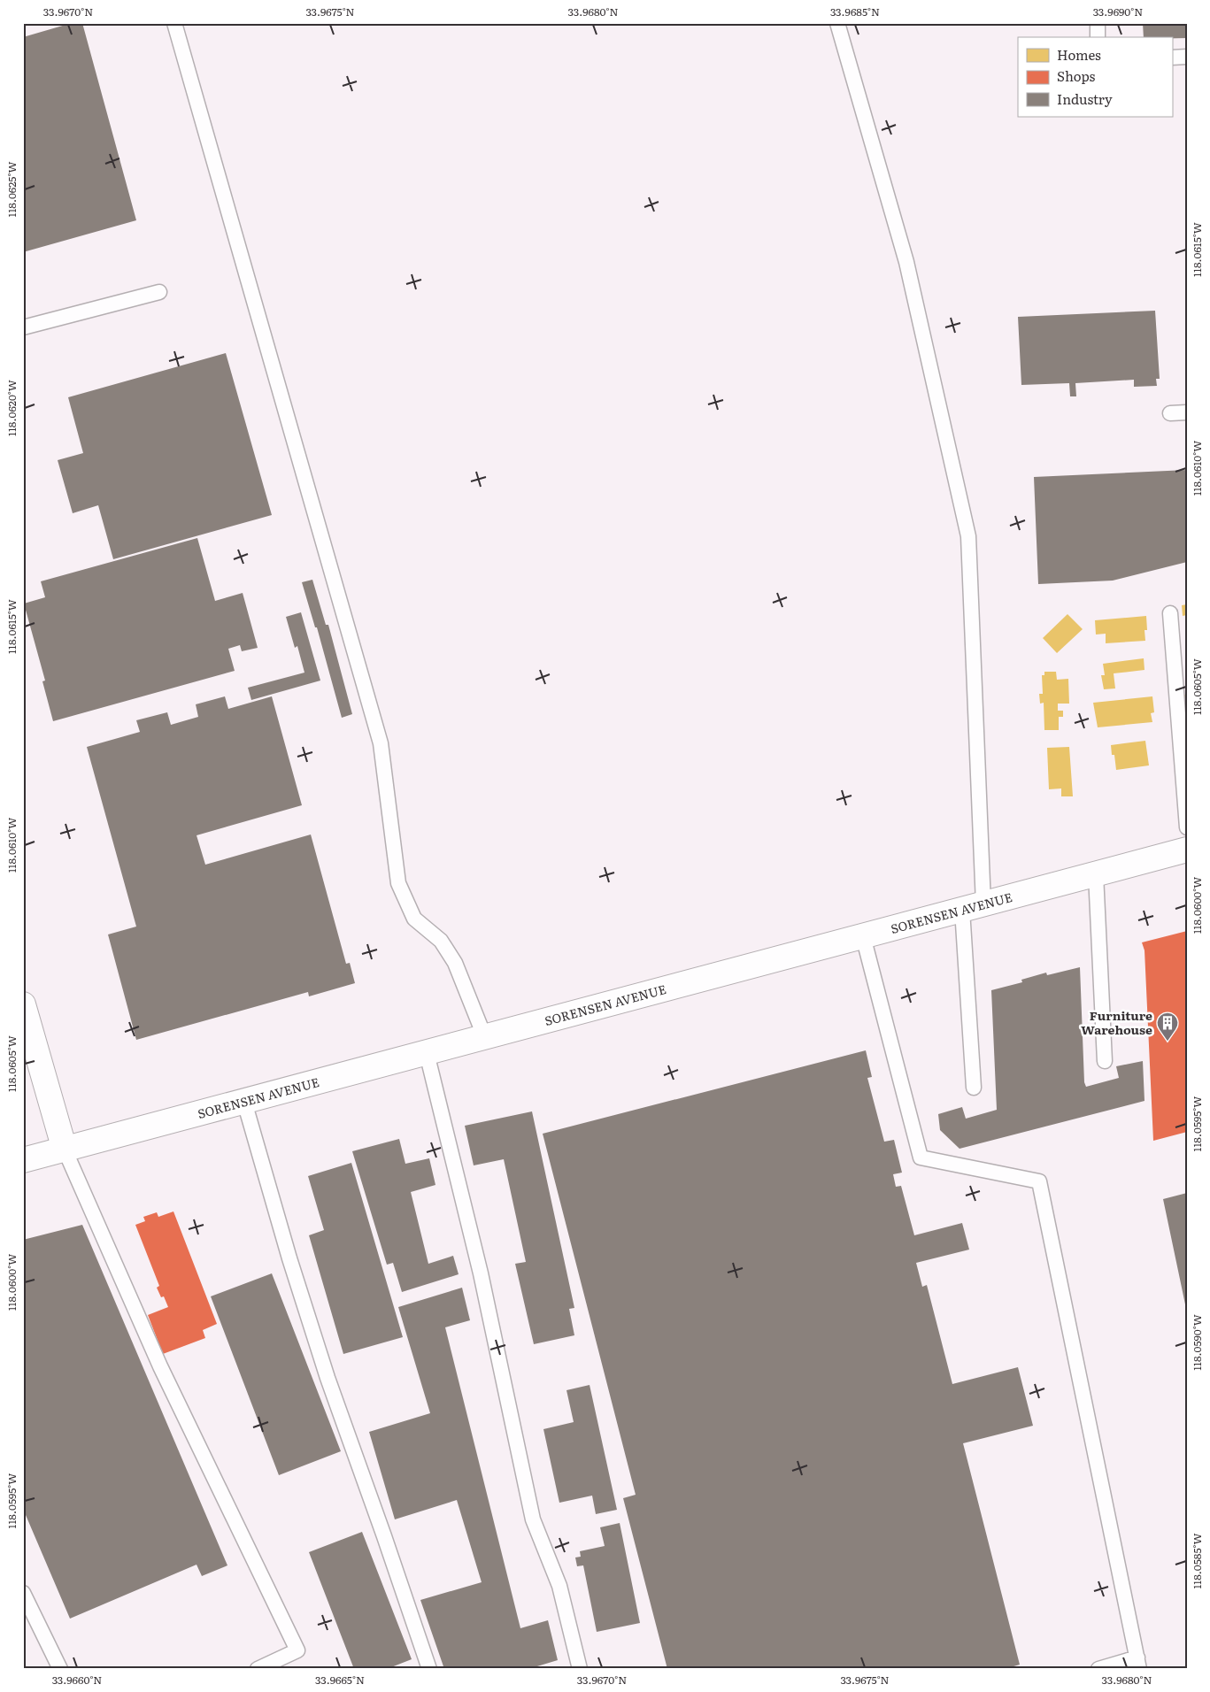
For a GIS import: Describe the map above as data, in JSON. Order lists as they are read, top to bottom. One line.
{"streets":{"street":["SORENSEN AVENUE"]},"places":{"building":["Furniture Warehouse"]},"legend":["Homes","Shops","Industry"],"coordinates":["33.9670°N","33.9675°N","33.9680°N","33.9685°N","33.9690°N","118.0625°W","118.0615°W","118.0620°W","118.0610°W","118.0605°W","118.0600°W","118.0595°W","118.0590°W","118.0585°W","33.9660°N","33.9665°N"]}
